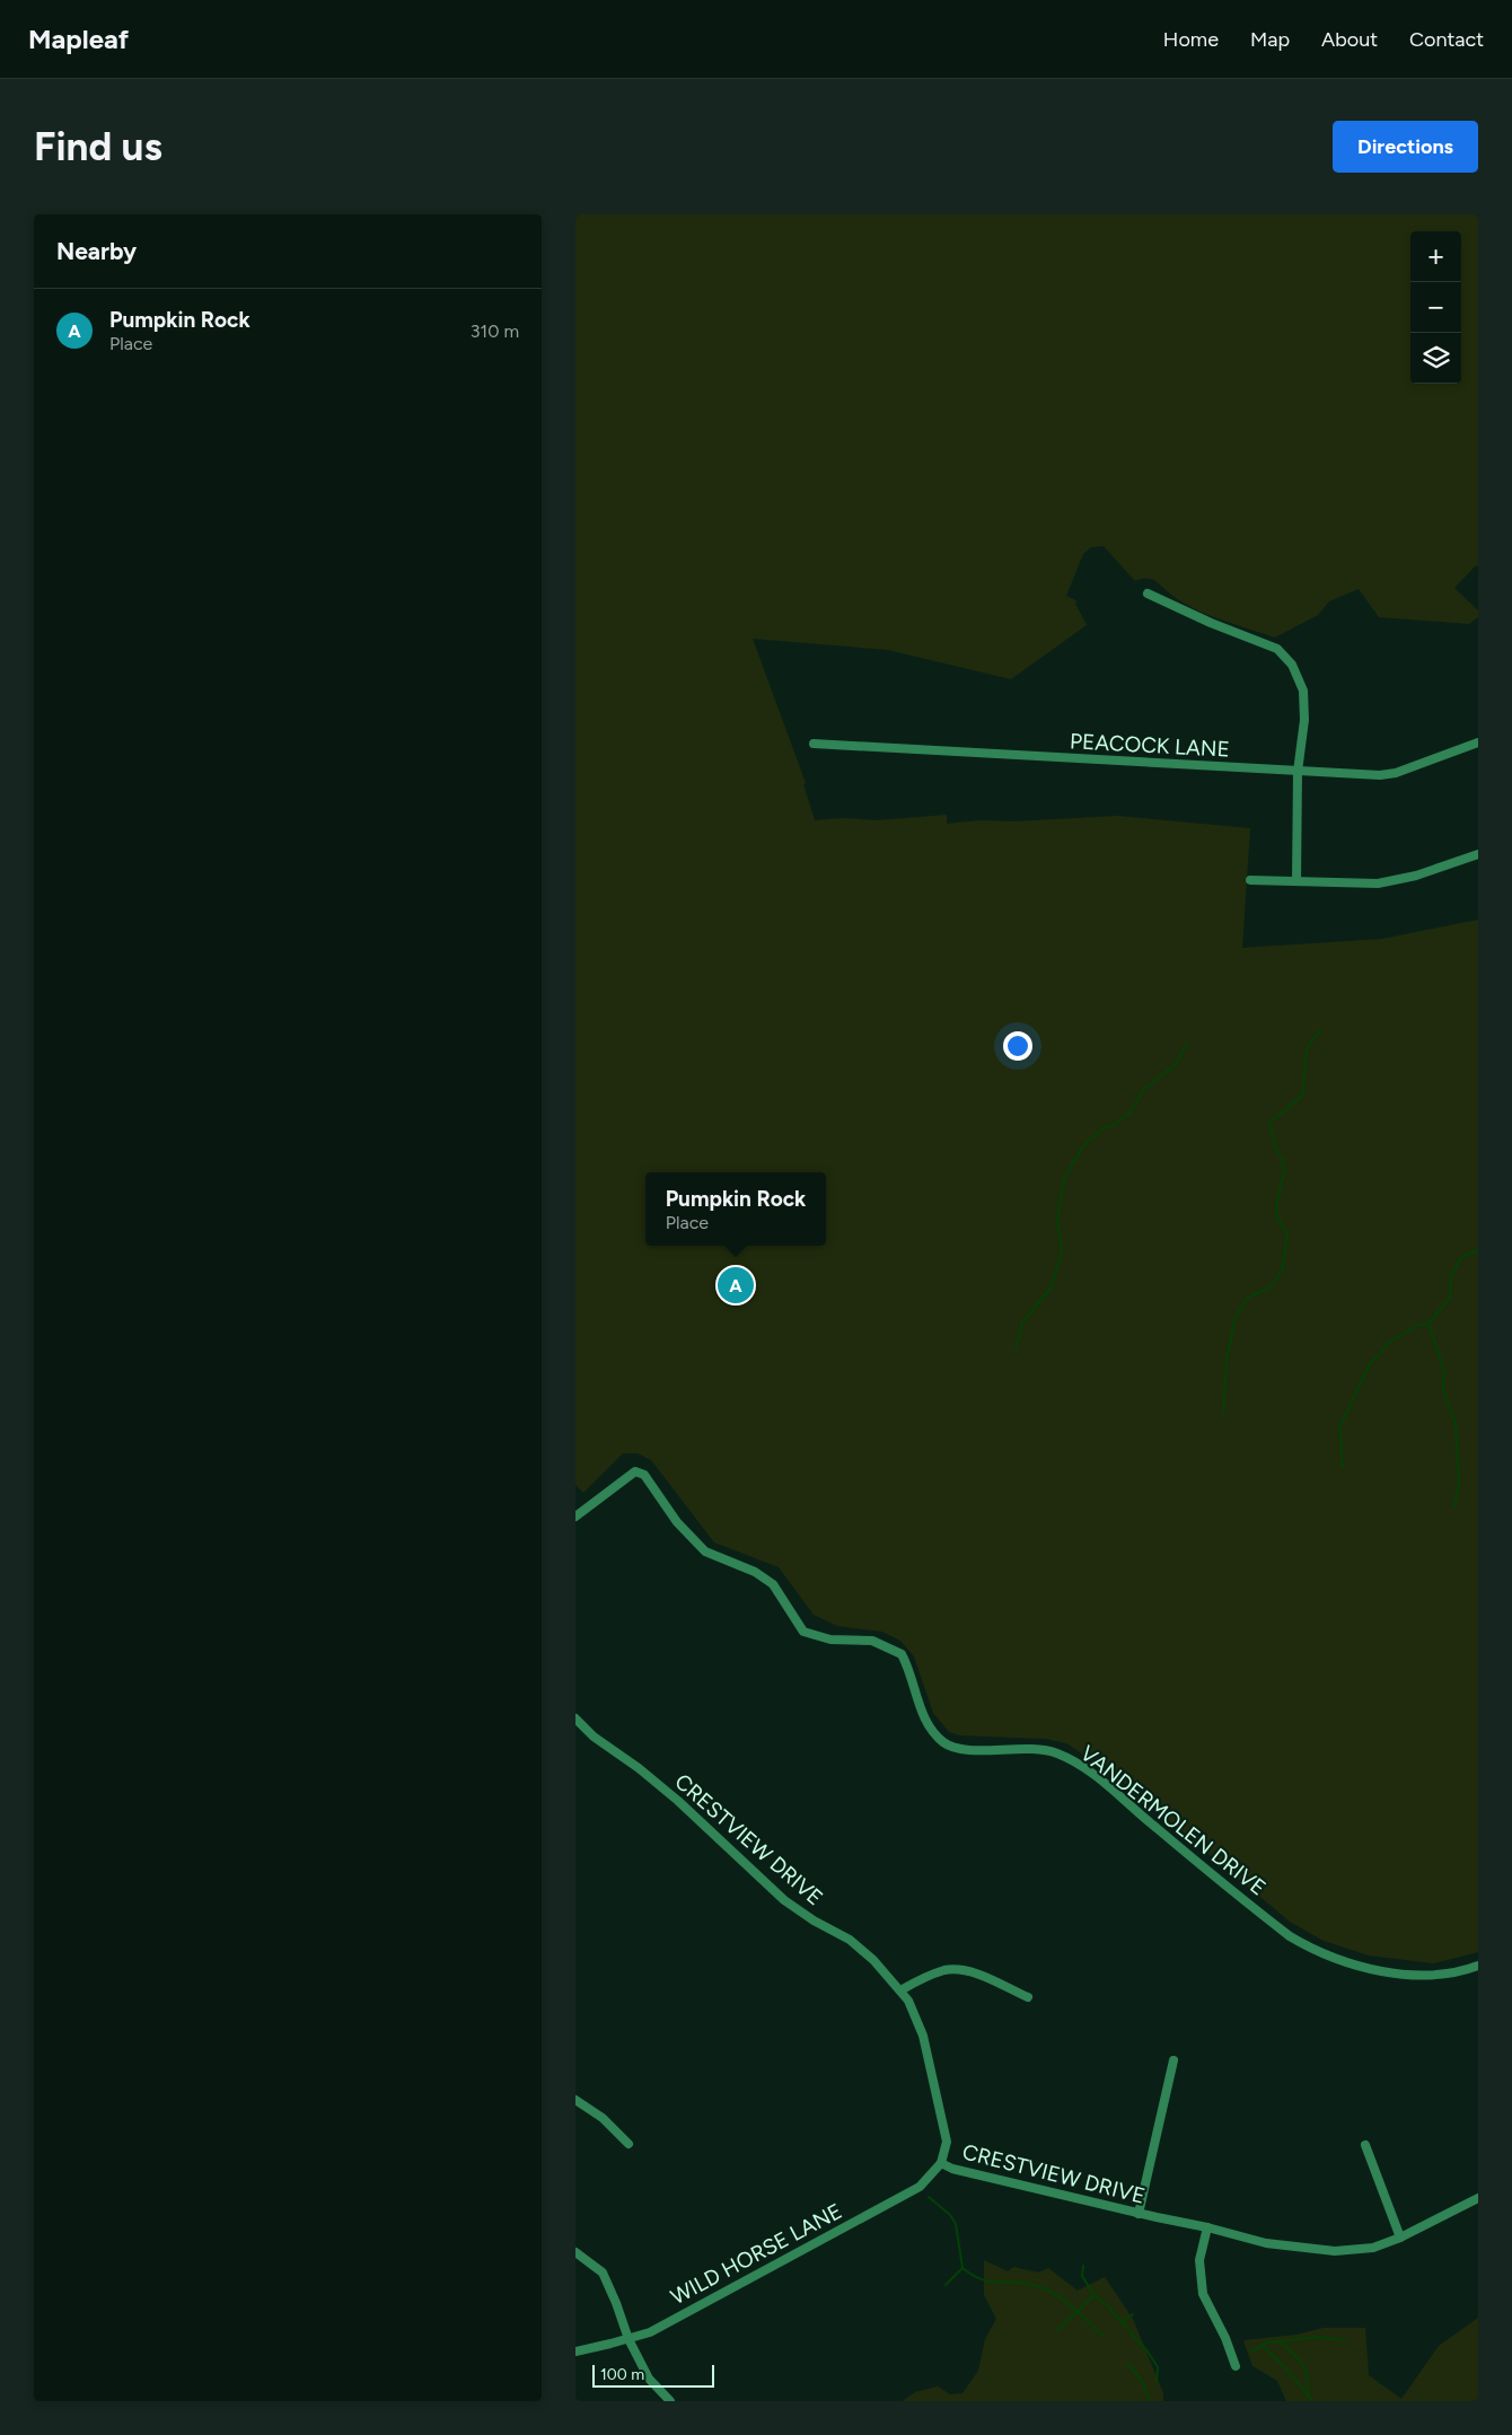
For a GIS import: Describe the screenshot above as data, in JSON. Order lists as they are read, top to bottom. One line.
{"streets":{"street":["PEACOCK LANE","VANDERMOLEN DRIVE","CRESTVIEW DRIVE","WILD HORSE LANE"]},"crossings":[["CRESTVIEW DRIVE","WILD HORSE LANE"]],"scale_bar":"100 m","page":{"header":"Mapleaf","nav":["Home","Map","About","Contact"],"buttons":"Directions","title":"Find us","heading":"Nearby","map_buttons":["+","−"],"list":[{"mark":"A","name":"Pumpkin Rock","note":"Place","value":"310 m"}],"popup":["Pumpkin Rock","Place"],"pins":"A","scale":"100 m"}}
